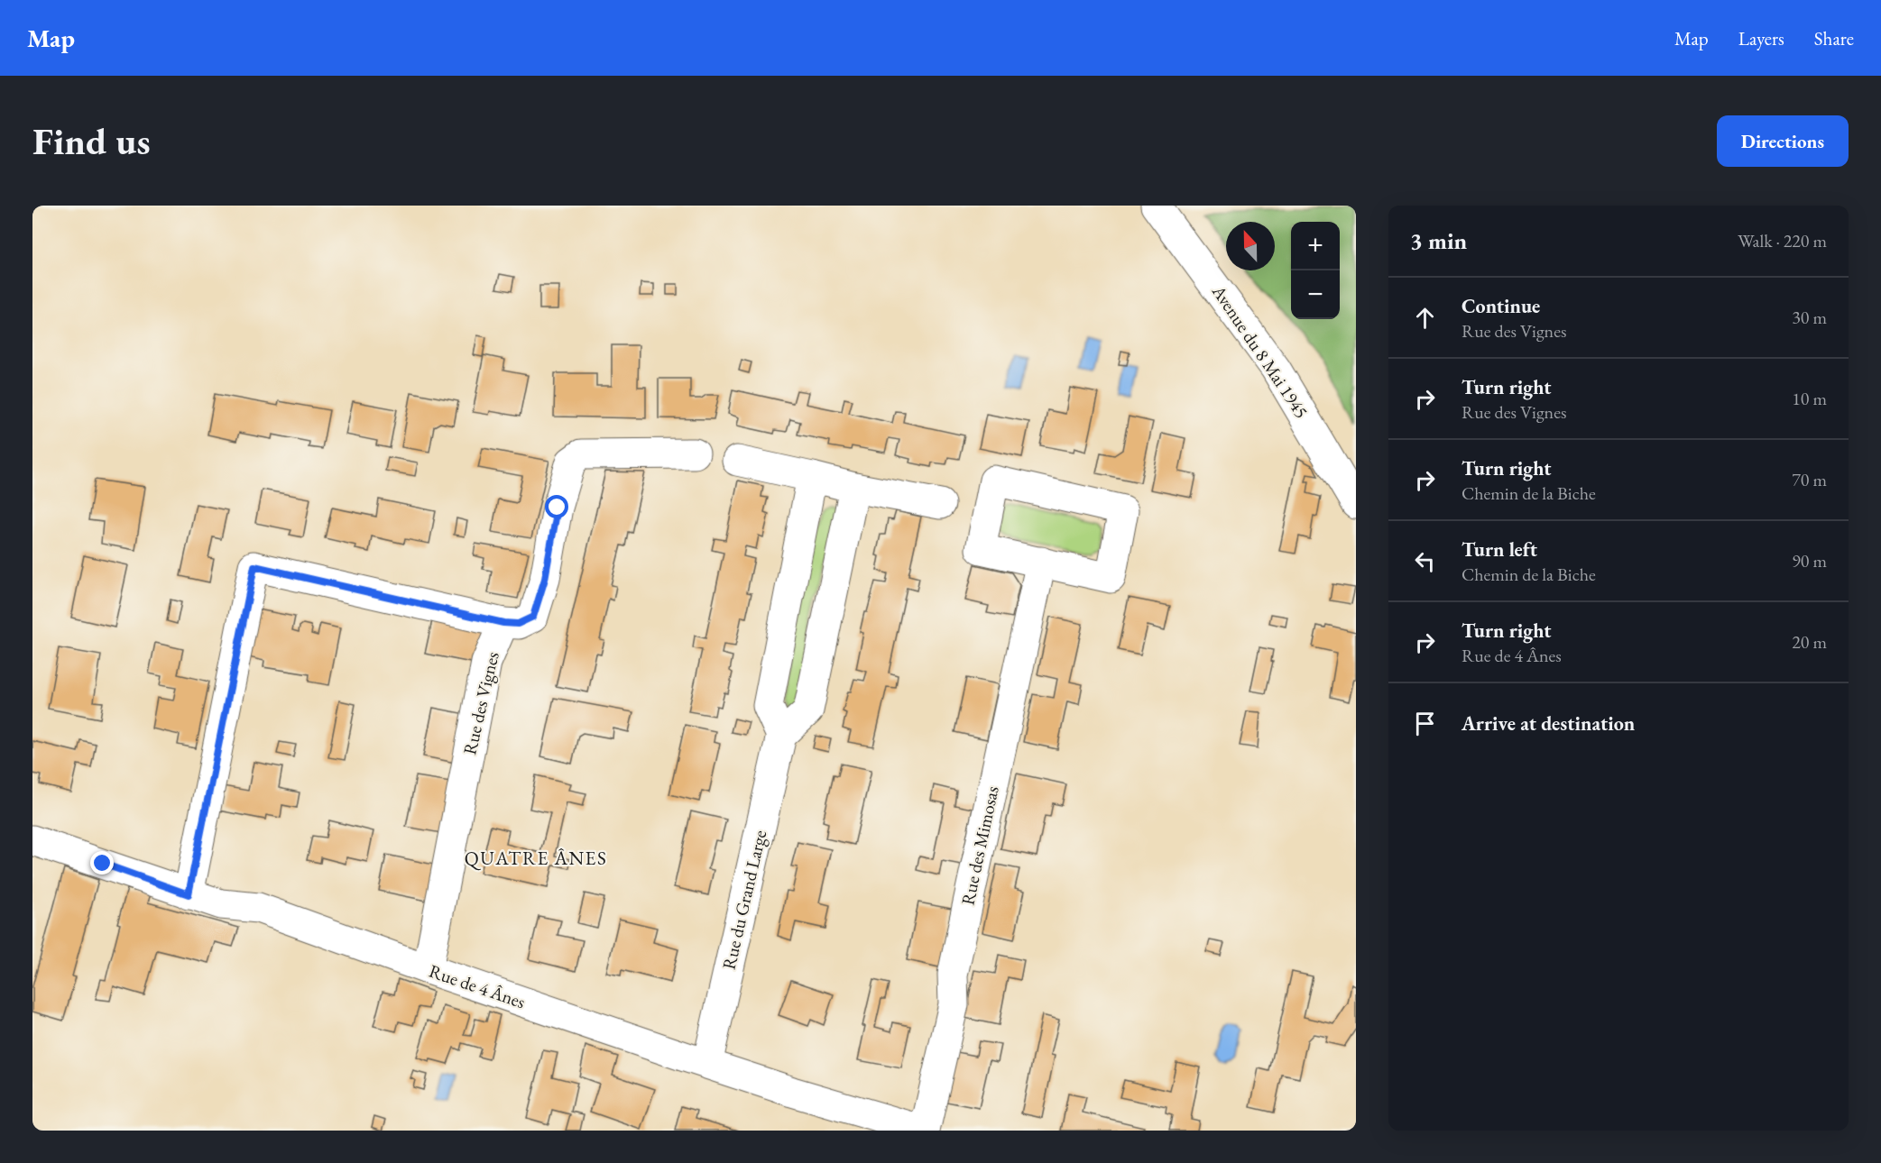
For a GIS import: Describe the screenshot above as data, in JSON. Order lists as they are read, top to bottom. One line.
{"streets":{"street":["Avenue du 8 Mai 1945","Rue des Vignes","Rue des Mimosas","Rue du Grand Large","Rue de 4 Ânes"]},"crossings":[["Rue des Vignes","Rue de 4 Ânes"],["Rue des Mimosas","Rue de 4 Ânes"],["Rue du Grand Large","Rue de 4 Ânes"]],"districts":["QUATRE ÂNES"],"north":"top","page":{"header":"Map","nav":["Map","Layers","Share"],"buttons":"Directions","title":"Find us","heading":["3 min","Walk · 220 m"],"map_buttons":["+","−"],"list":[["Continue","Rue des Vignes","30 m"],["Turn right","Rue des Vignes","10 m"],["Turn right","Chemin de la Biche","70 m"],["Turn left","Chemin de la Biche","90 m"],["Turn right","Rue de 4 Ânes","20 m"],"Arrive at destination"]}}
